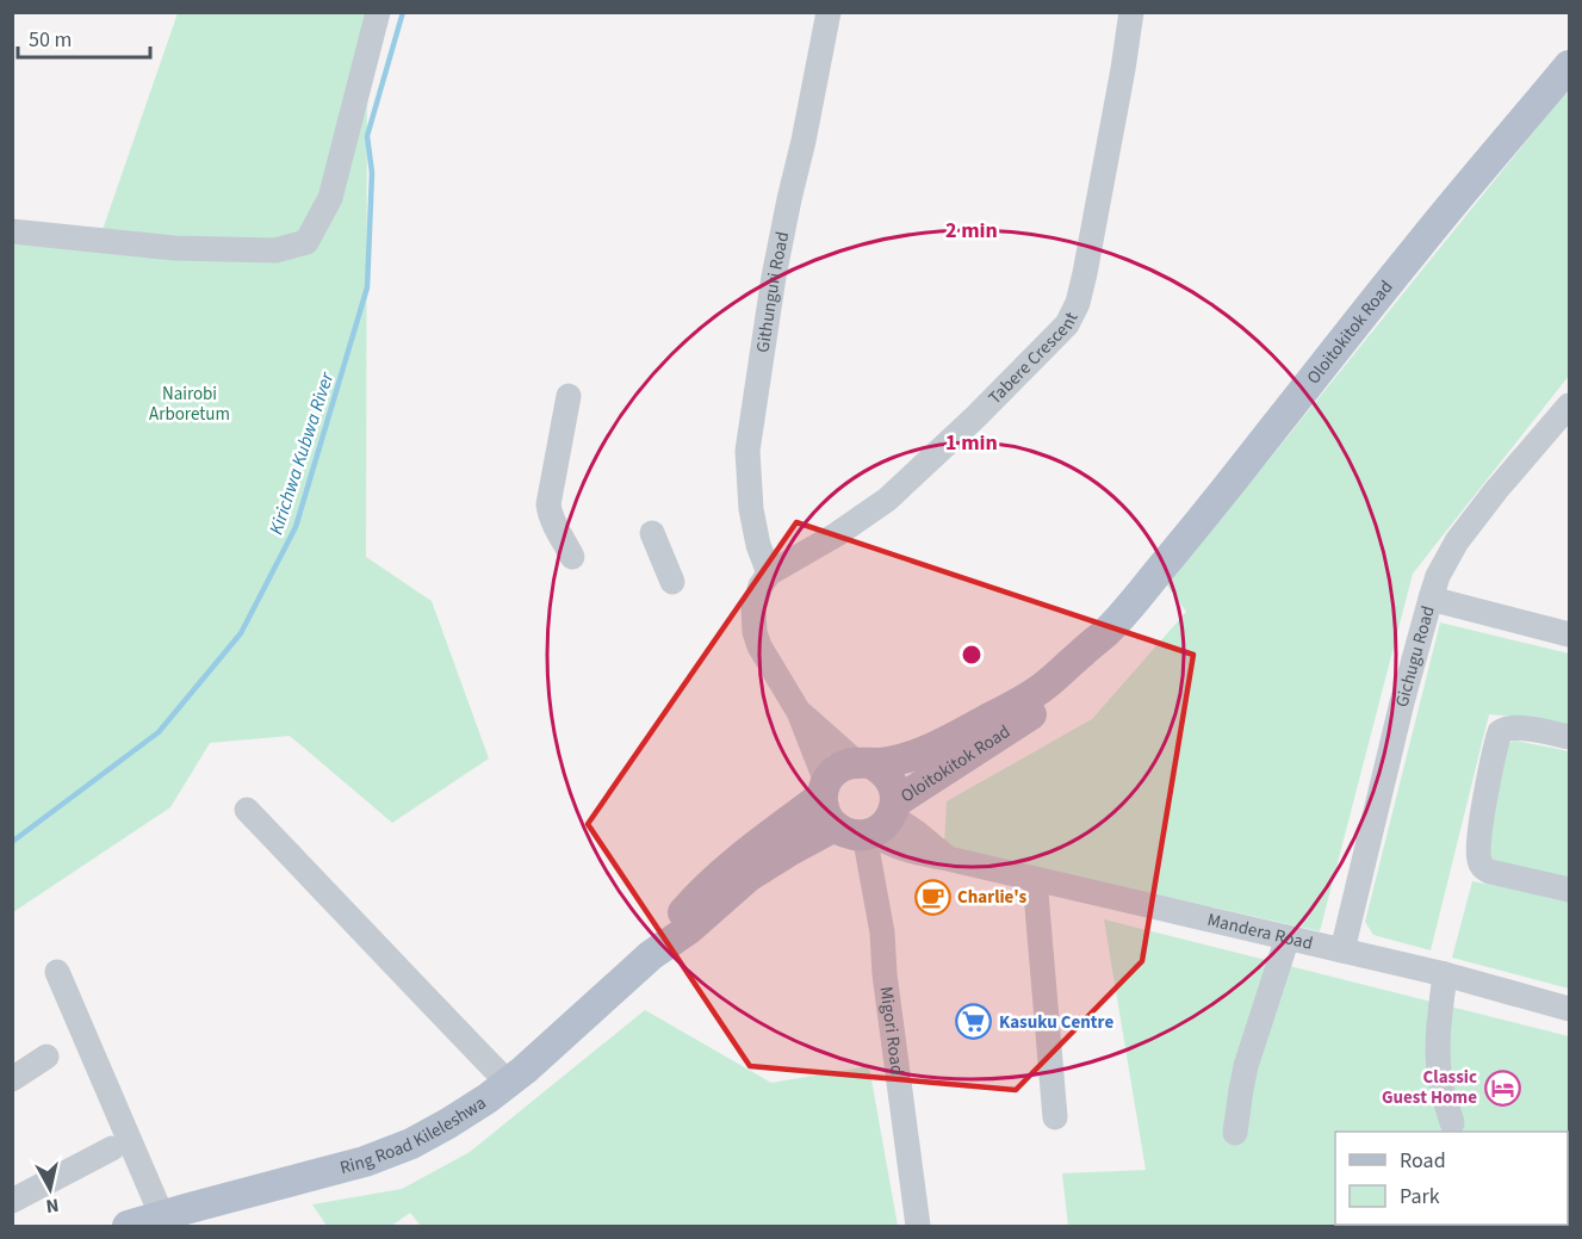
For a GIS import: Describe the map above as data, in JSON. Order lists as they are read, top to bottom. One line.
{"streets":{"main road":["Oloitokitok Road","Ring Road Kileleshwa"],"street":["Githunguri Road","Tabere Crescent","Gichugu Road","Mandera Road","Migori Road"]},"crossings":[["Githunguri Road","Tabere Crescent"],["Oloitokitok Road","Mandera Road"],["Oloitokitok Road","Migori Road"],["Oloitokitok Road","Ring Road Kileleshwa"],["Gichugu Road","Mandera Road"],["Mandera Road","Migori Road"],["Mandera Road","Ring Road Kileleshwa"],["Migori Road","Ring Road Kileleshwa"]],"water":["Kirichwa Kubwa River"],"parks":["Nairobi Arboretum"],"places":{"cafe":["Charlie's"],"supermarket":["Kasuku Centre"],"hotel":["Classic Guest Home"]},"legend":["Road","Park"],"scale_bar":"50 m","north":"bottom","rings":["2 min","1 min"]}
